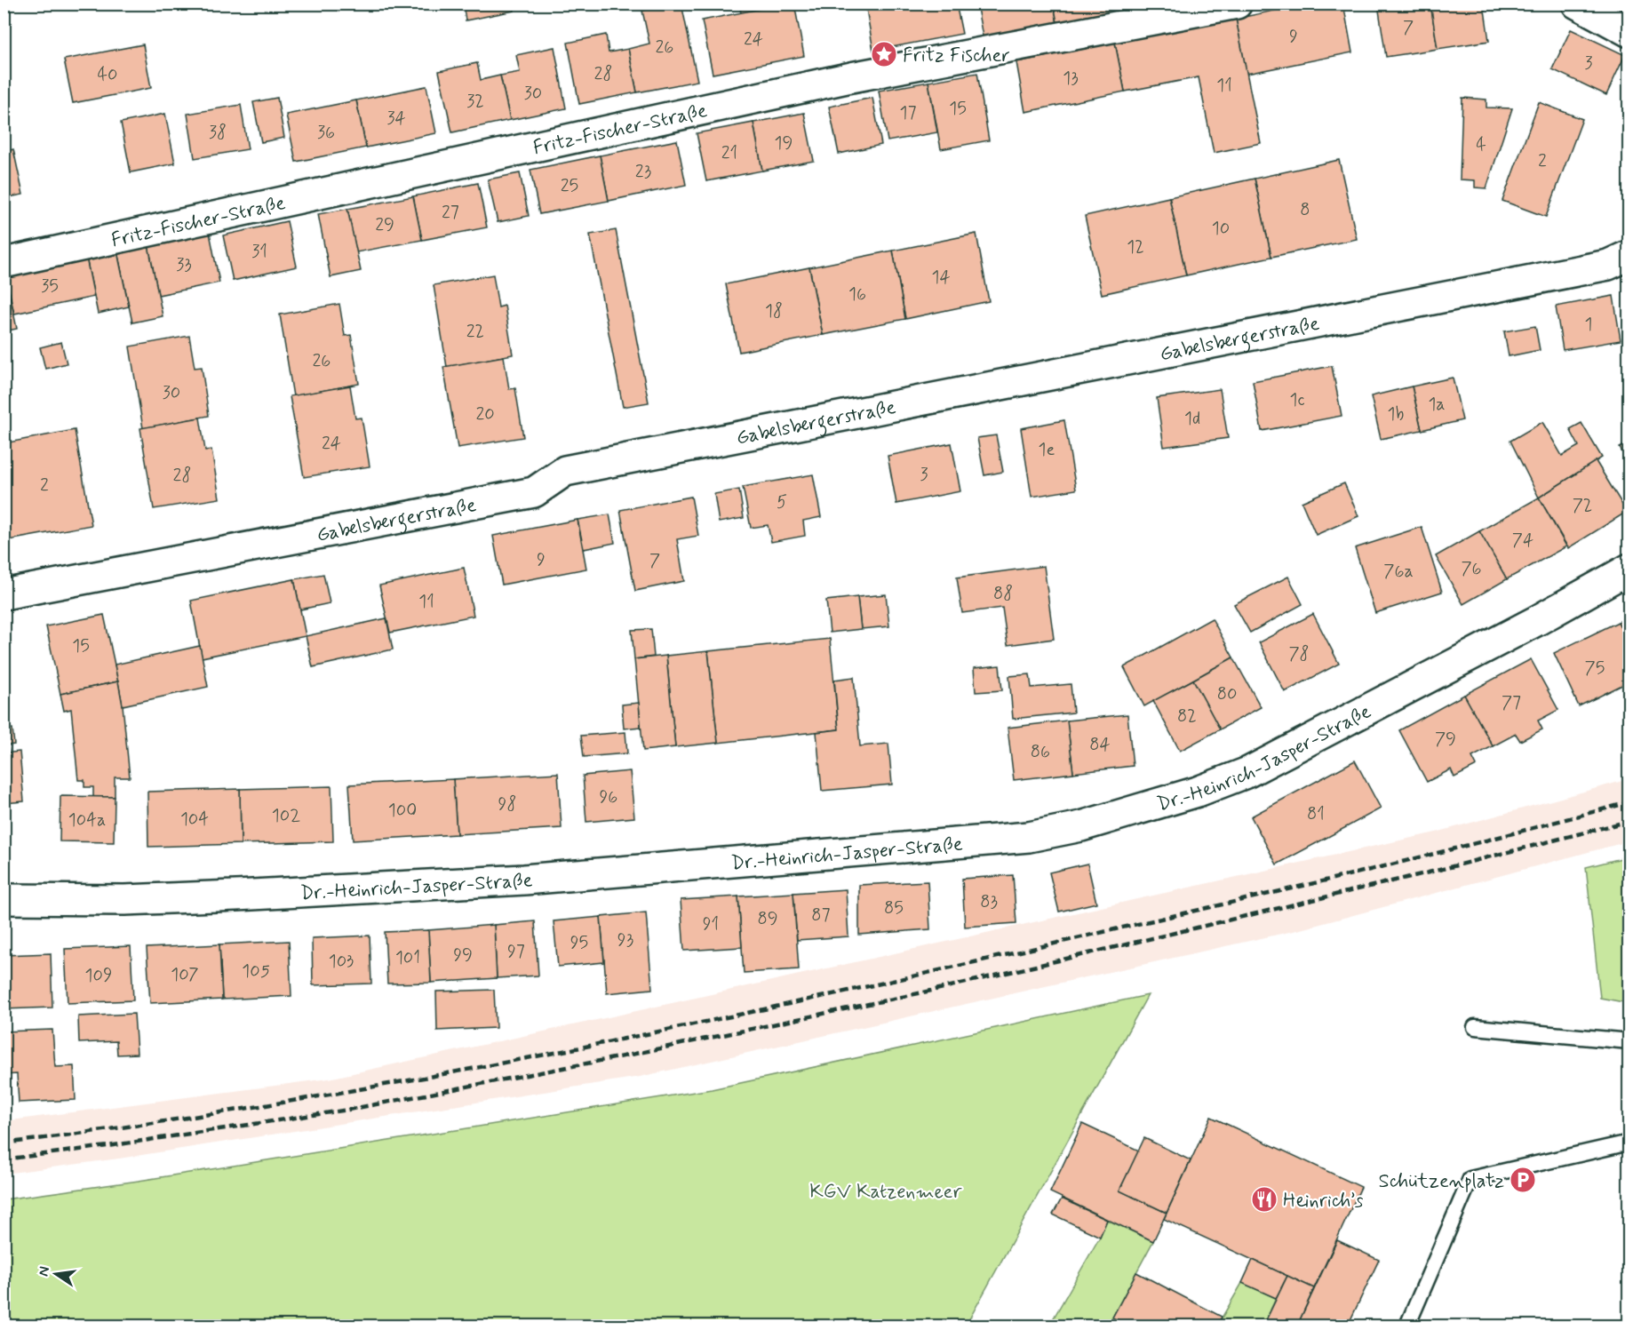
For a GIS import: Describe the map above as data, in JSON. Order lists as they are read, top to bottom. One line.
{"streets":{"street":["Fritz-Fischer-Straße","Gabelsbergerstraße","Dr.-Heinrich-Jasper-Straße"]},"parks":["KGV Katzenmeer"],"places":{"place":["Fritz Fischer"],"parking":["Schützenplatz"],"restaurant":["Heinrich’s"]},"house_numbers":["7","9","24","26","3","28","40","13","11","30","32","15","17","34","38","36","19","4","21","2","23","25","8","27","29","10","12","31","33","14","35","16","18","1","22","26","30","1c","1a","20","1b","1d","24","1e","3","28","2","5","72","74","9","7","76","76a","88","11","15","78","75","80","77","82","79","84","86","96","98","100","81","102","104","104a","83","85","87","89","91","93","95","97","99","101","103","105","107","109"],"north":"left"}
